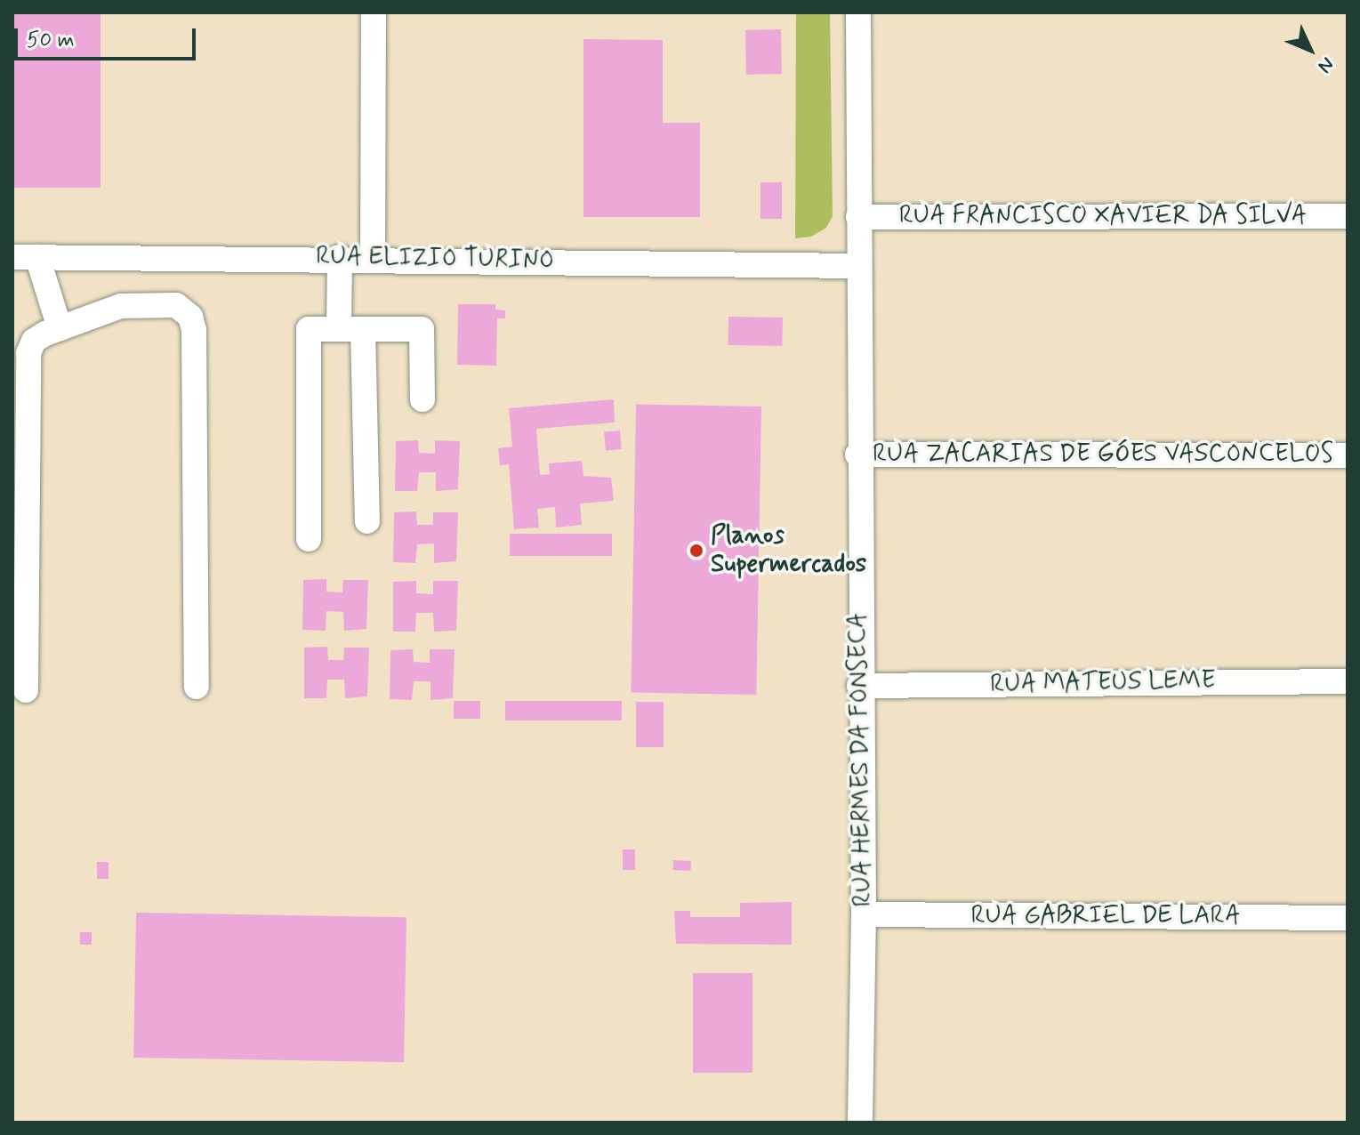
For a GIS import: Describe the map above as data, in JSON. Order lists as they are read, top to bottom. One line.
{"streets":{"street":["RUA FRANCISCO XAVIER DA SILVA","RUA ELIZIO TURINO","RUA ZACARIAS DE GÓES VASCONCELOS","RUA MATEUS LEME","RUA HERMES DA FONSECA","RUA GABRIEL DE LARA"]},"crossings":[["RUA FRANCISCO XAVIER DA SILVA","RUA HERMES DA FONSECA"],["RUA ELIZIO TURINO","RUA HERMES DA FONSECA"],["RUA ZACARIAS DE GÓES VASCONCELOS","RUA HERMES DA FONSECA"],["RUA MATEUS LEME","RUA HERMES DA FONSECA"],["RUA HERMES DA FONSECA","RUA GABRIEL DE LARA"]],"places":["Planos Supermercados"],"scale_bar":"50 m","north":"bottom right"}
